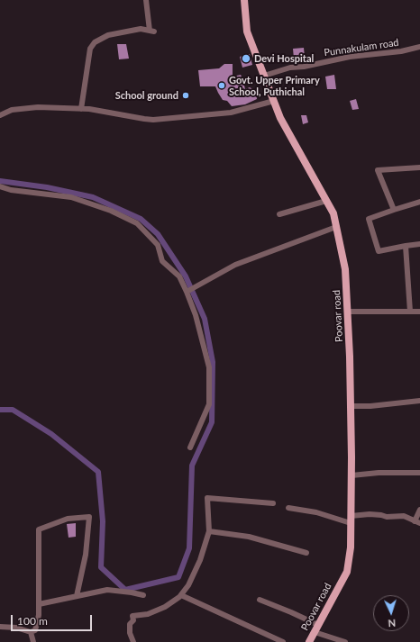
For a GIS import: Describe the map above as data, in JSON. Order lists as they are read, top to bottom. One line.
{"streets":{"main road":["Poovar road"],"street":["Punnakulam road"]},"crossings":[["Punnakulam road","Poovar road"]],"places":["Devi Hospital","Govt. Upper Primary School, Puthichal","School ground"],"scale_bar":"100 m","north":"bottom"}
